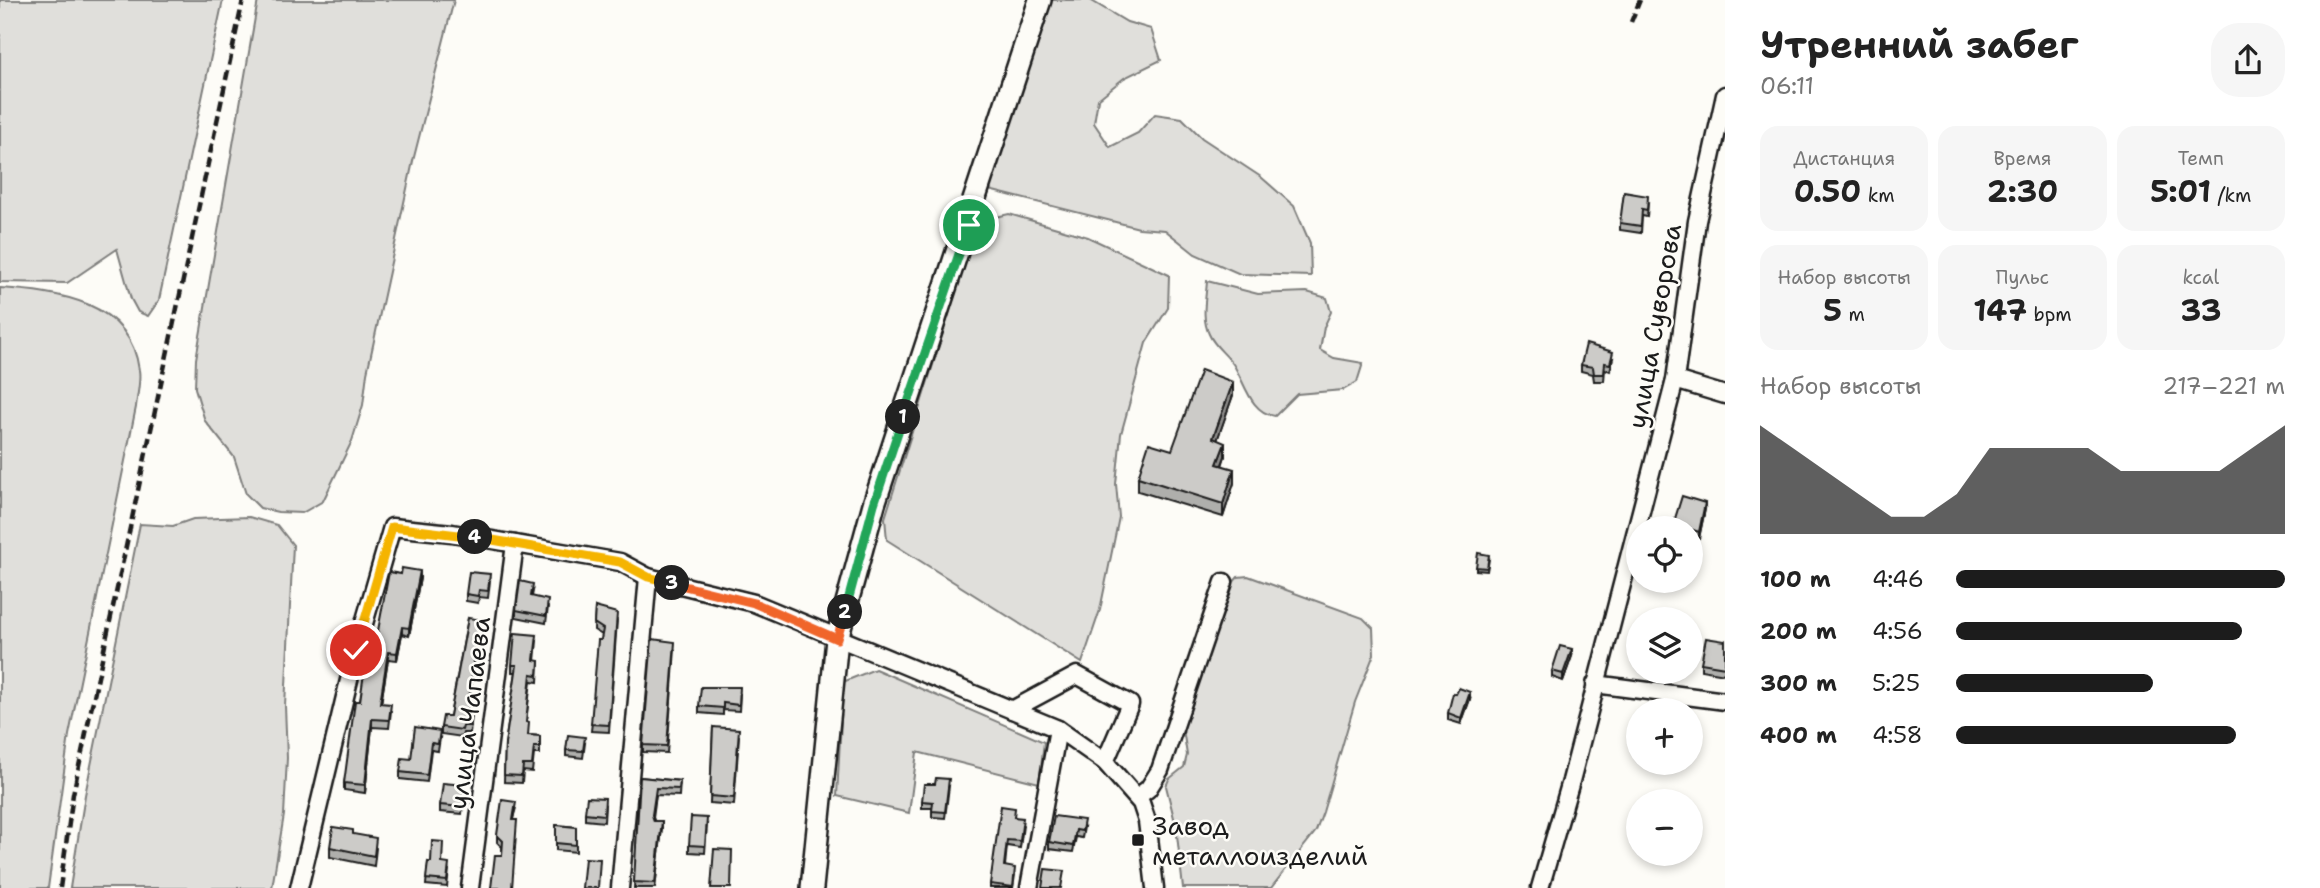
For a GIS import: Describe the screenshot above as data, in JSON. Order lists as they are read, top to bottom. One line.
{"streets":{"street":["улица Суворова","улица Чапаева"]},"places":{"transit":["Завод металлоизделий"]},"page":{"heading":["Утренний забег","06:11"],"stats":[["Дистанция","0.50 km"],["Время","2:30"],["Темп","5:01 /km"],["Набор высоты","5 m"],["Пульс","147 bpm"],["kcal","33"]],"chart":["Набор высоты","217–221 m"],"pins":["1","4","3","2"],"map_buttons":["+","−"],"list":[{"name":"100 m","note":"4:46"},{"name":"200 m","note":"4:56"},{"name":"300 m","note":"5:25"},{"name":"400 m","note":"4:58"}]}}
